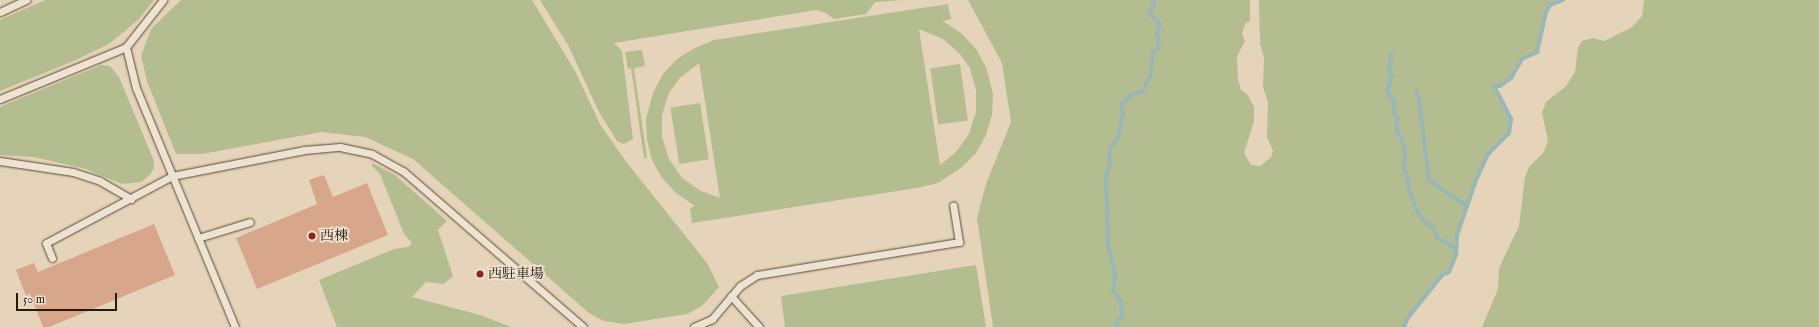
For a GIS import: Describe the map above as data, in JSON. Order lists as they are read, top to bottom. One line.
{"places":["西棟","西駐車場"],"scale_bar":"50 m"}
